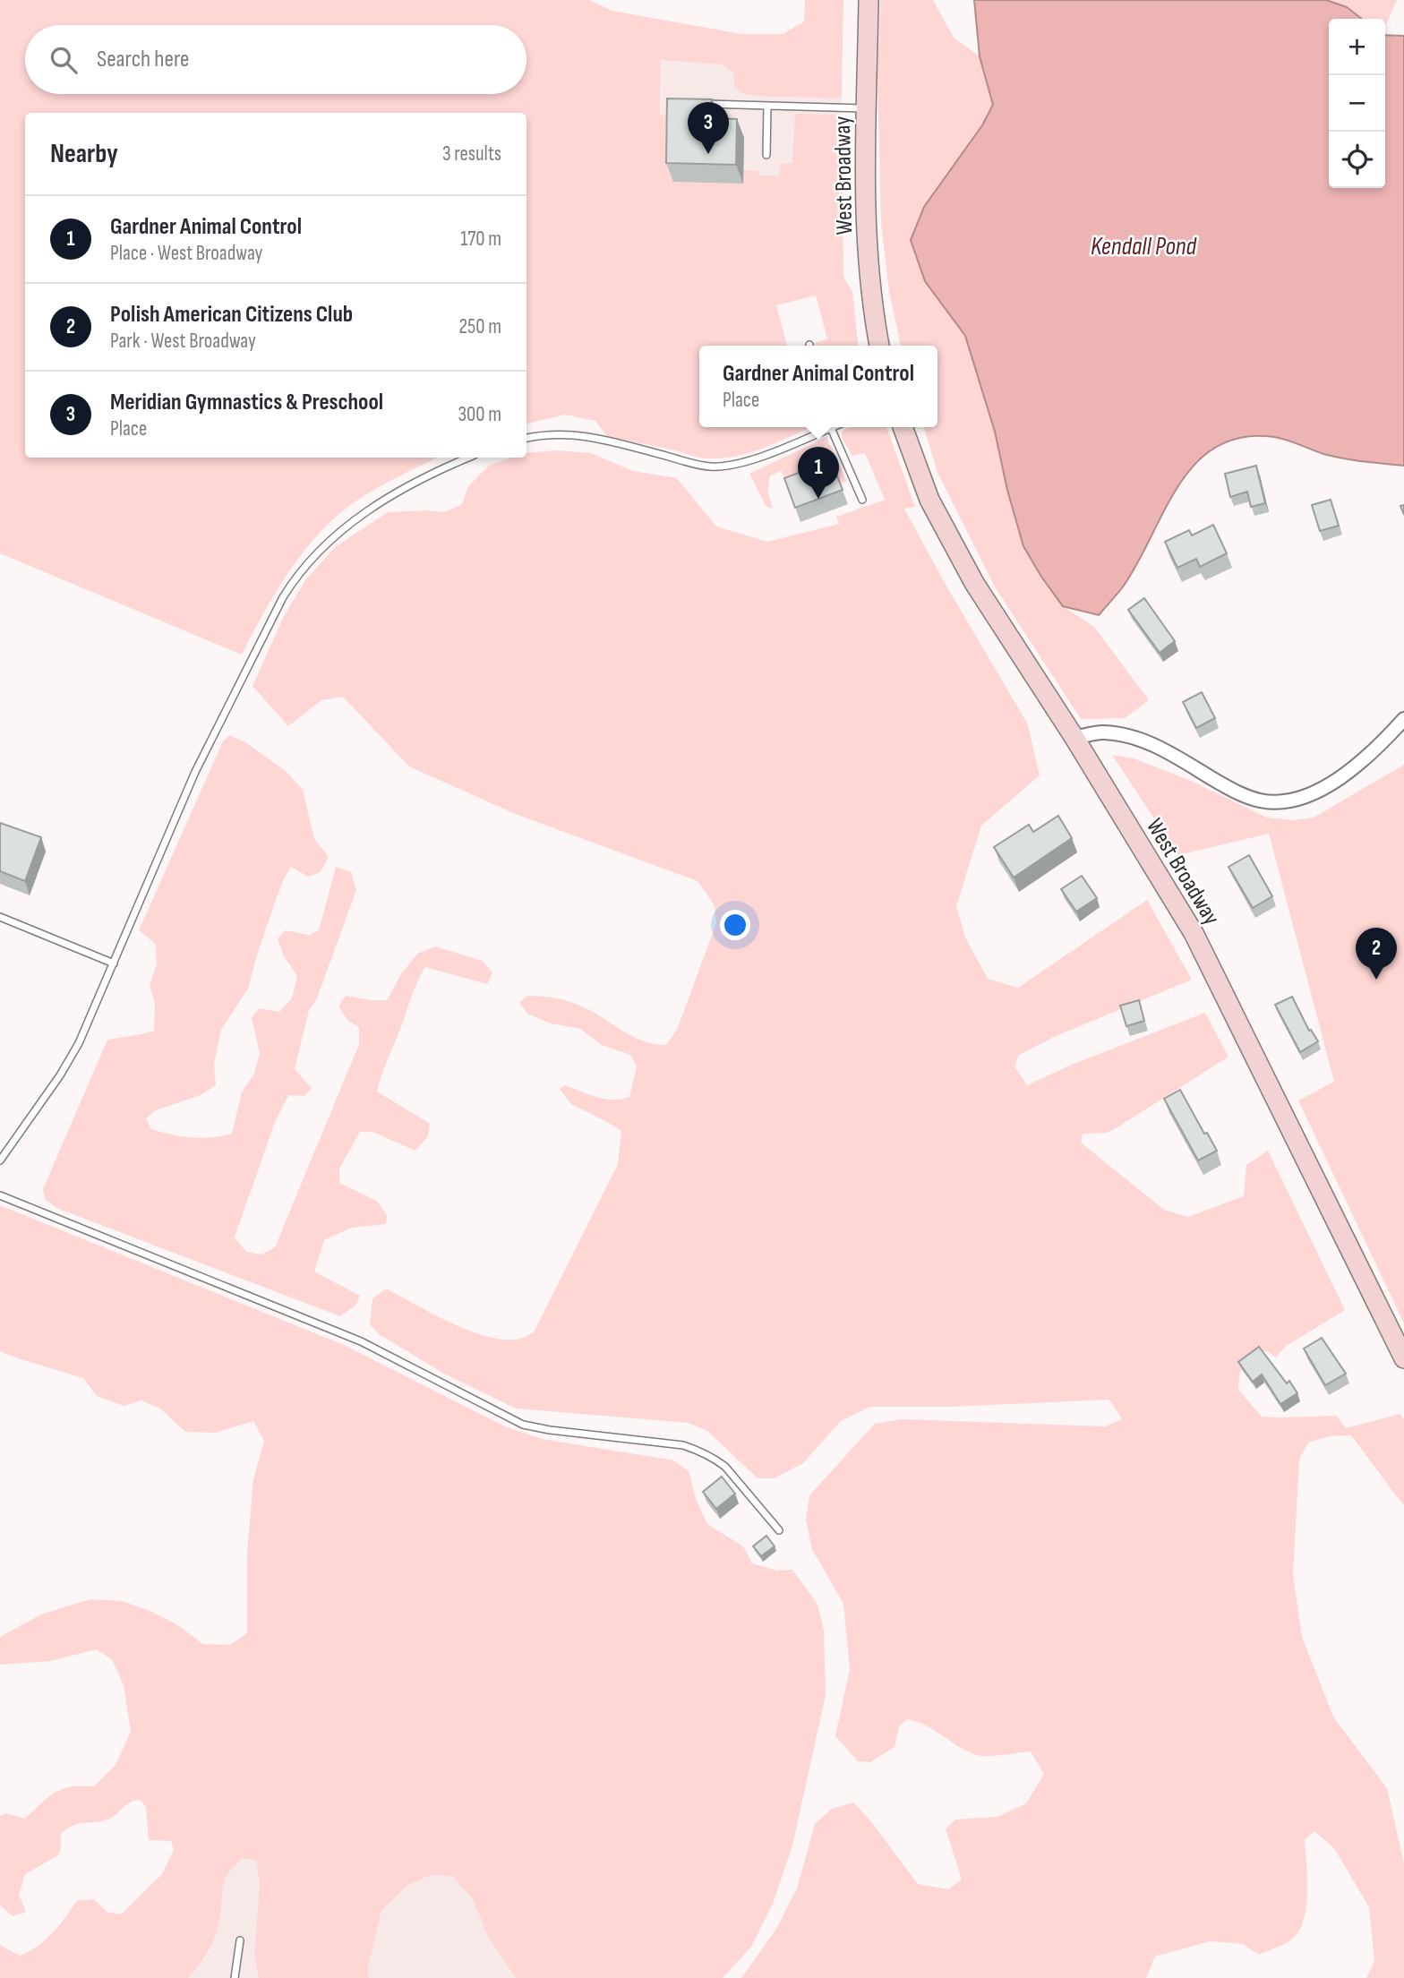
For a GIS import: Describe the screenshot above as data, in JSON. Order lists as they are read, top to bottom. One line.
{"streets":{"main road":["West Broadway"]},"water":["Kendall Pond"],"page":{"map_buttons":["+","−"],"search":"Search here","pins":["3","1","2"],"heading":["Nearby","3 results"],"list":[{"mark":"1","name":"Gardner Animal Control","note":"Place · West Broadway","value":"170 m"},{"mark":"2","name":"Polish American Citizens Club","note":"Park · West Broadway","value":"250 m"},{"mark":"3","name":"Meridian Gymnastics & Preschool","note":"Place","value":"300 m"}],"popup":["Gardner Animal Control","Place"]}}
